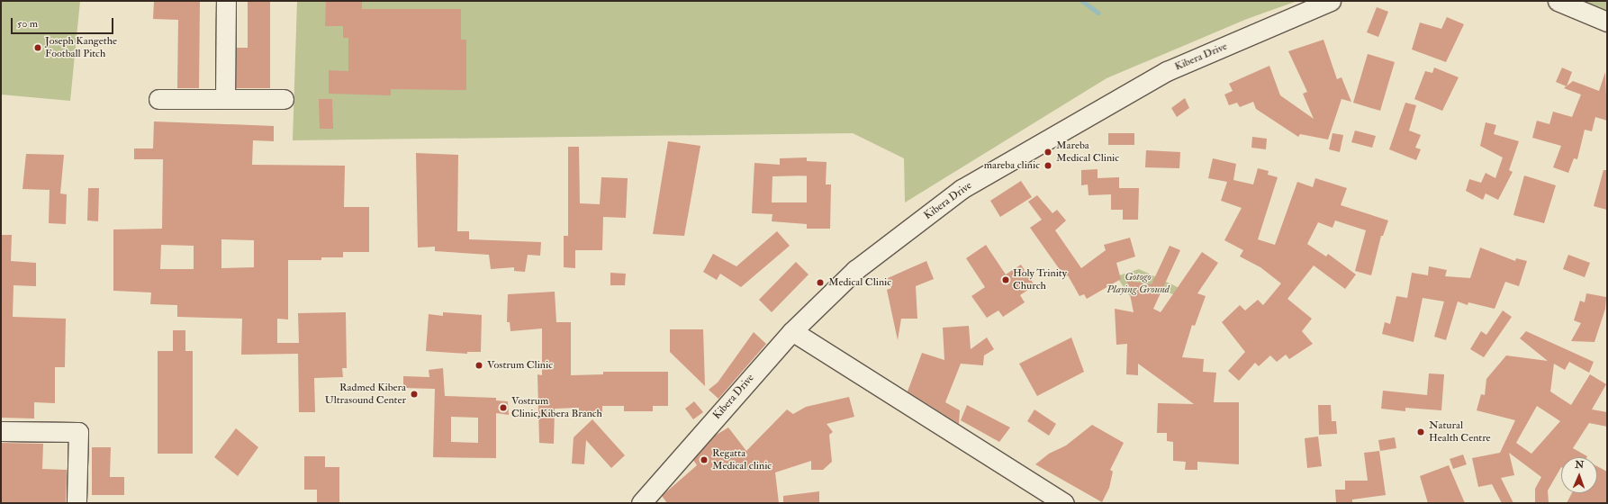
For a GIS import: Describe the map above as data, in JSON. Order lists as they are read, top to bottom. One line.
{"streets":{"street":["Kibera Drive"]},"parks":["Gotogo Playing Ground"],"places":["Joseph Kangethe Football Pitch","Mareba Medical Clinic","mareba clinic","Holy Trinity Church","Medical Clinic","Vostrum Clinic","Radmed Kibera Ultrasound Center","Vostrum Clinic,Kibera Branch","Natural Health Centre","Regatta Medical clinic"],"scale_bar":"50 m","north":"top"}
